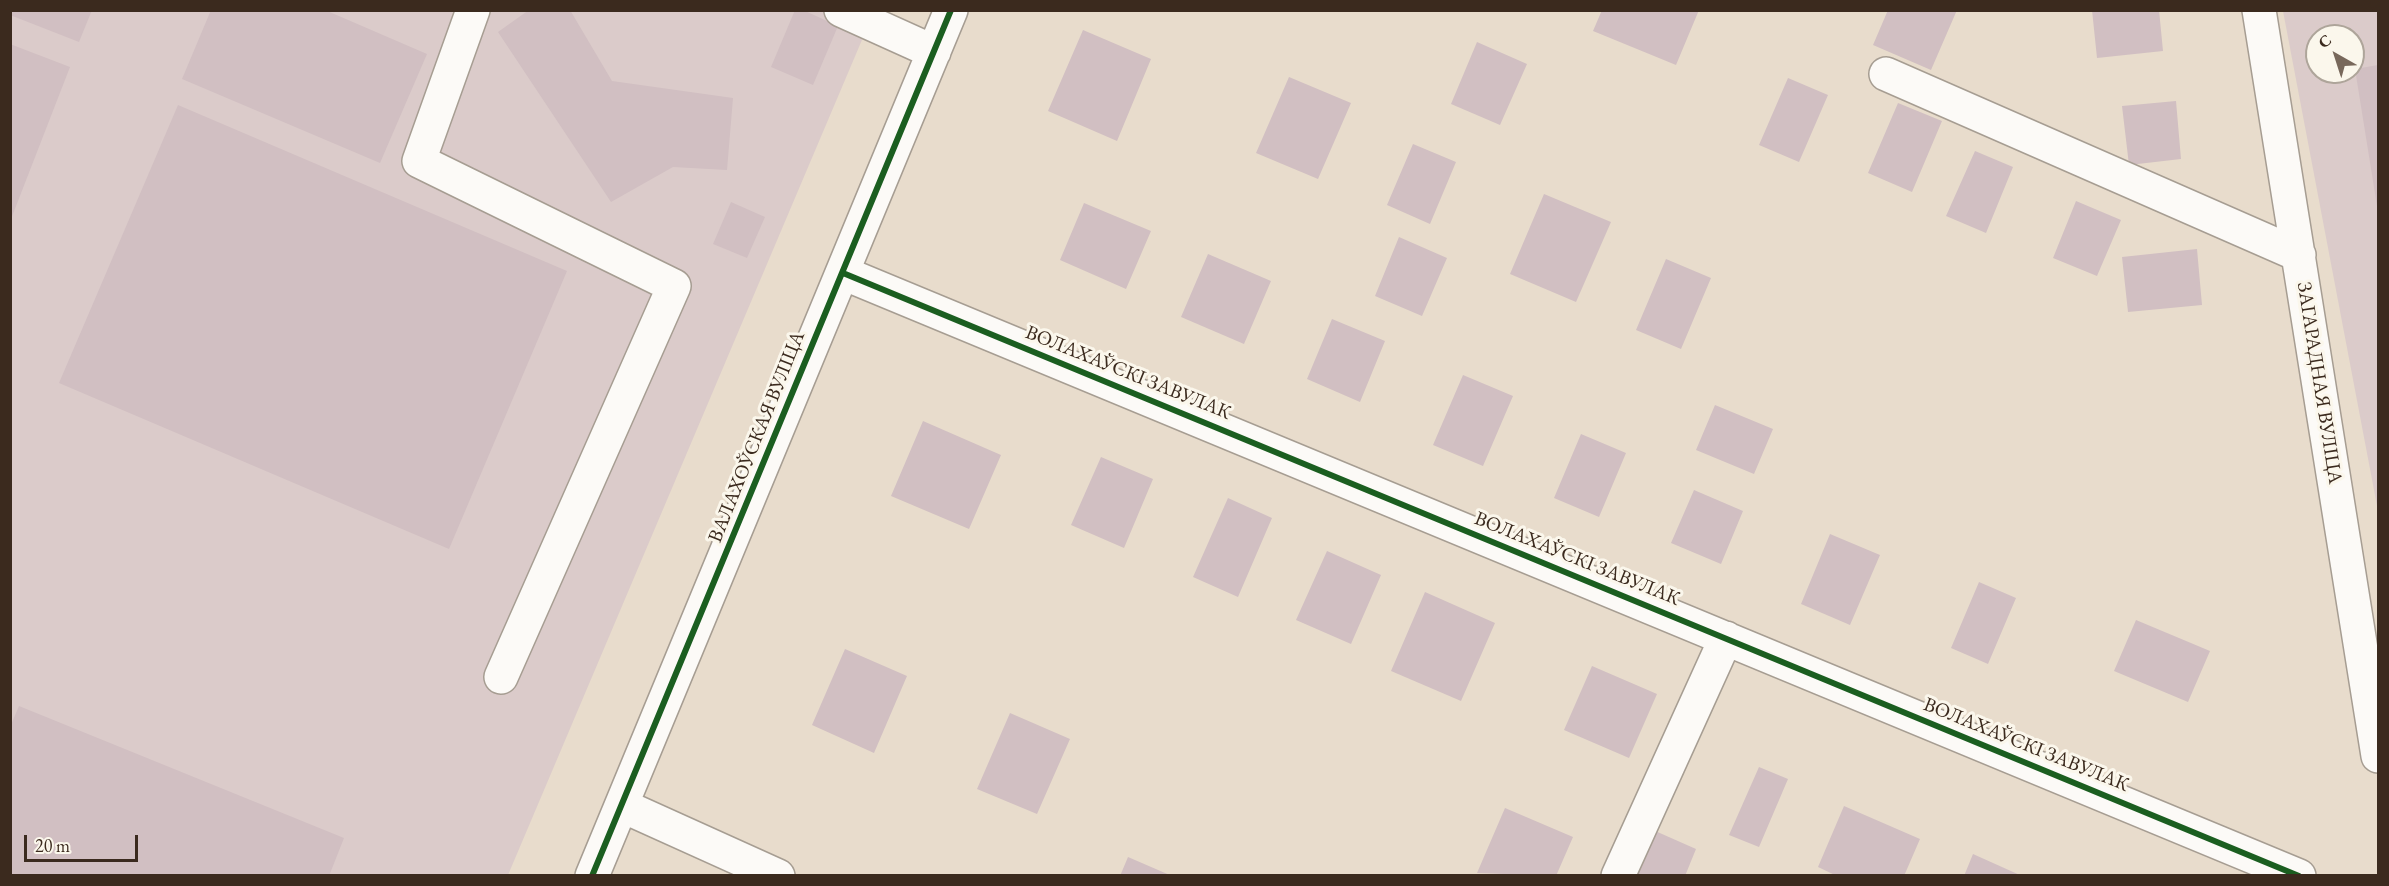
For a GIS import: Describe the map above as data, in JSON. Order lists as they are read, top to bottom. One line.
{"streets":{"street":["ВОЛАХАЎСКІ ЗАВУЛАК","ЗАГАРАДНАЯ ВУЛІЦА","ВАЛАХОЎСКАЯ ВУЛІЦА"]},"crossings":[["ВОЛАХАЎСКІ ЗАВУЛАК","ВАЛАХОЎСКАЯ ВУЛІЦА"]],"scale_bar":"20 m","north":"top left"}
